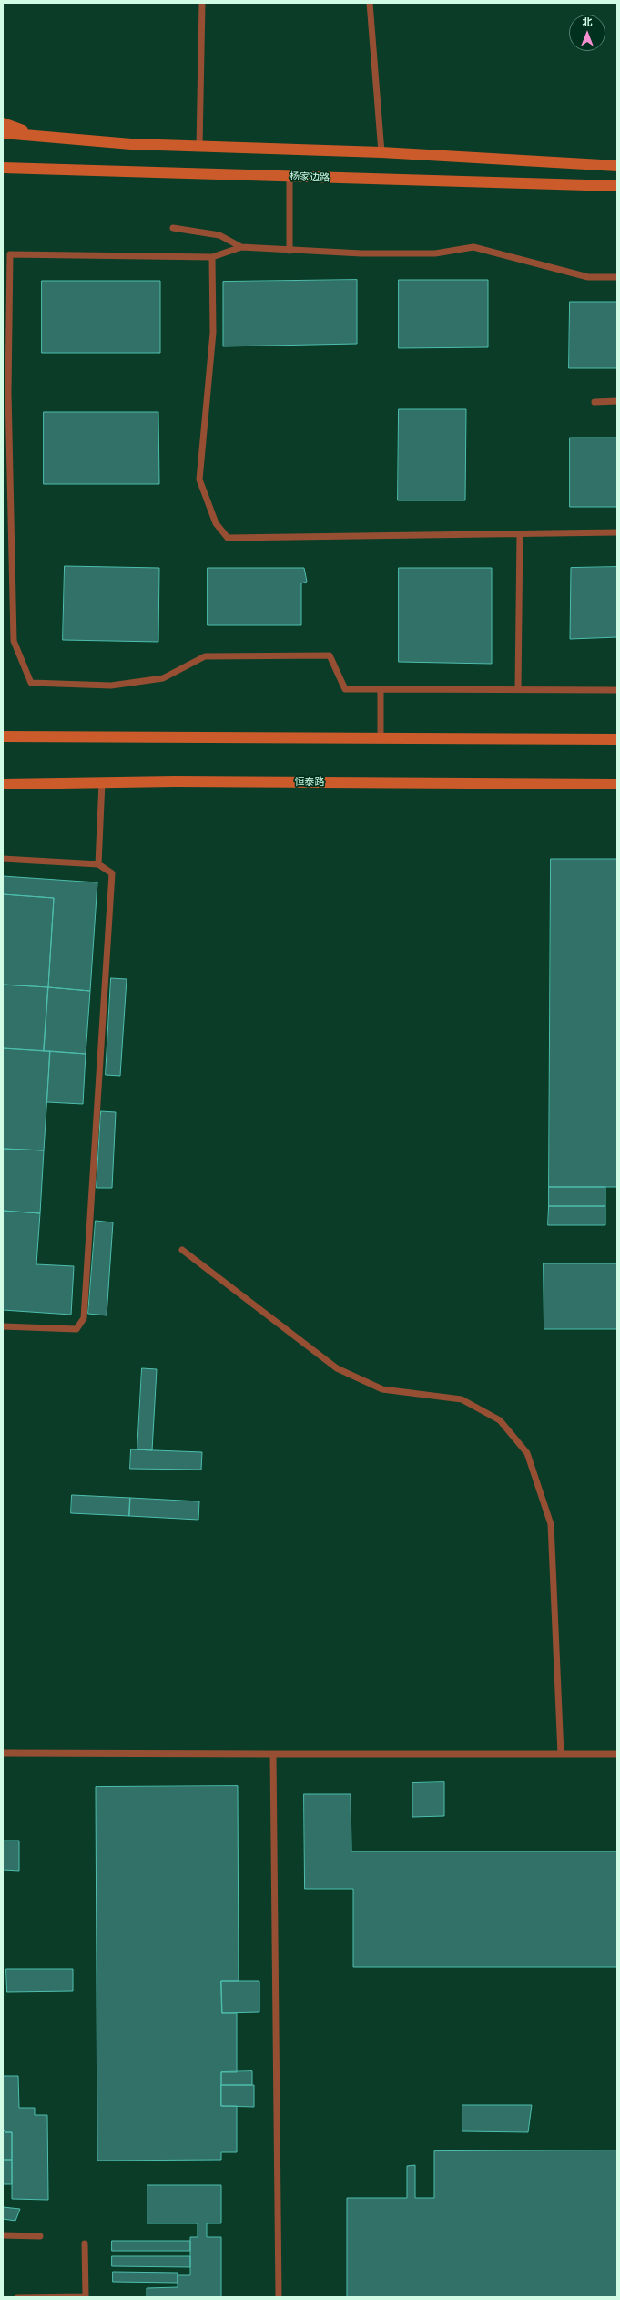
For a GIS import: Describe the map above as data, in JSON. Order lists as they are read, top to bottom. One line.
{"streets":{"street":["杨家边路","恒泰路"]},"north":"top"}
